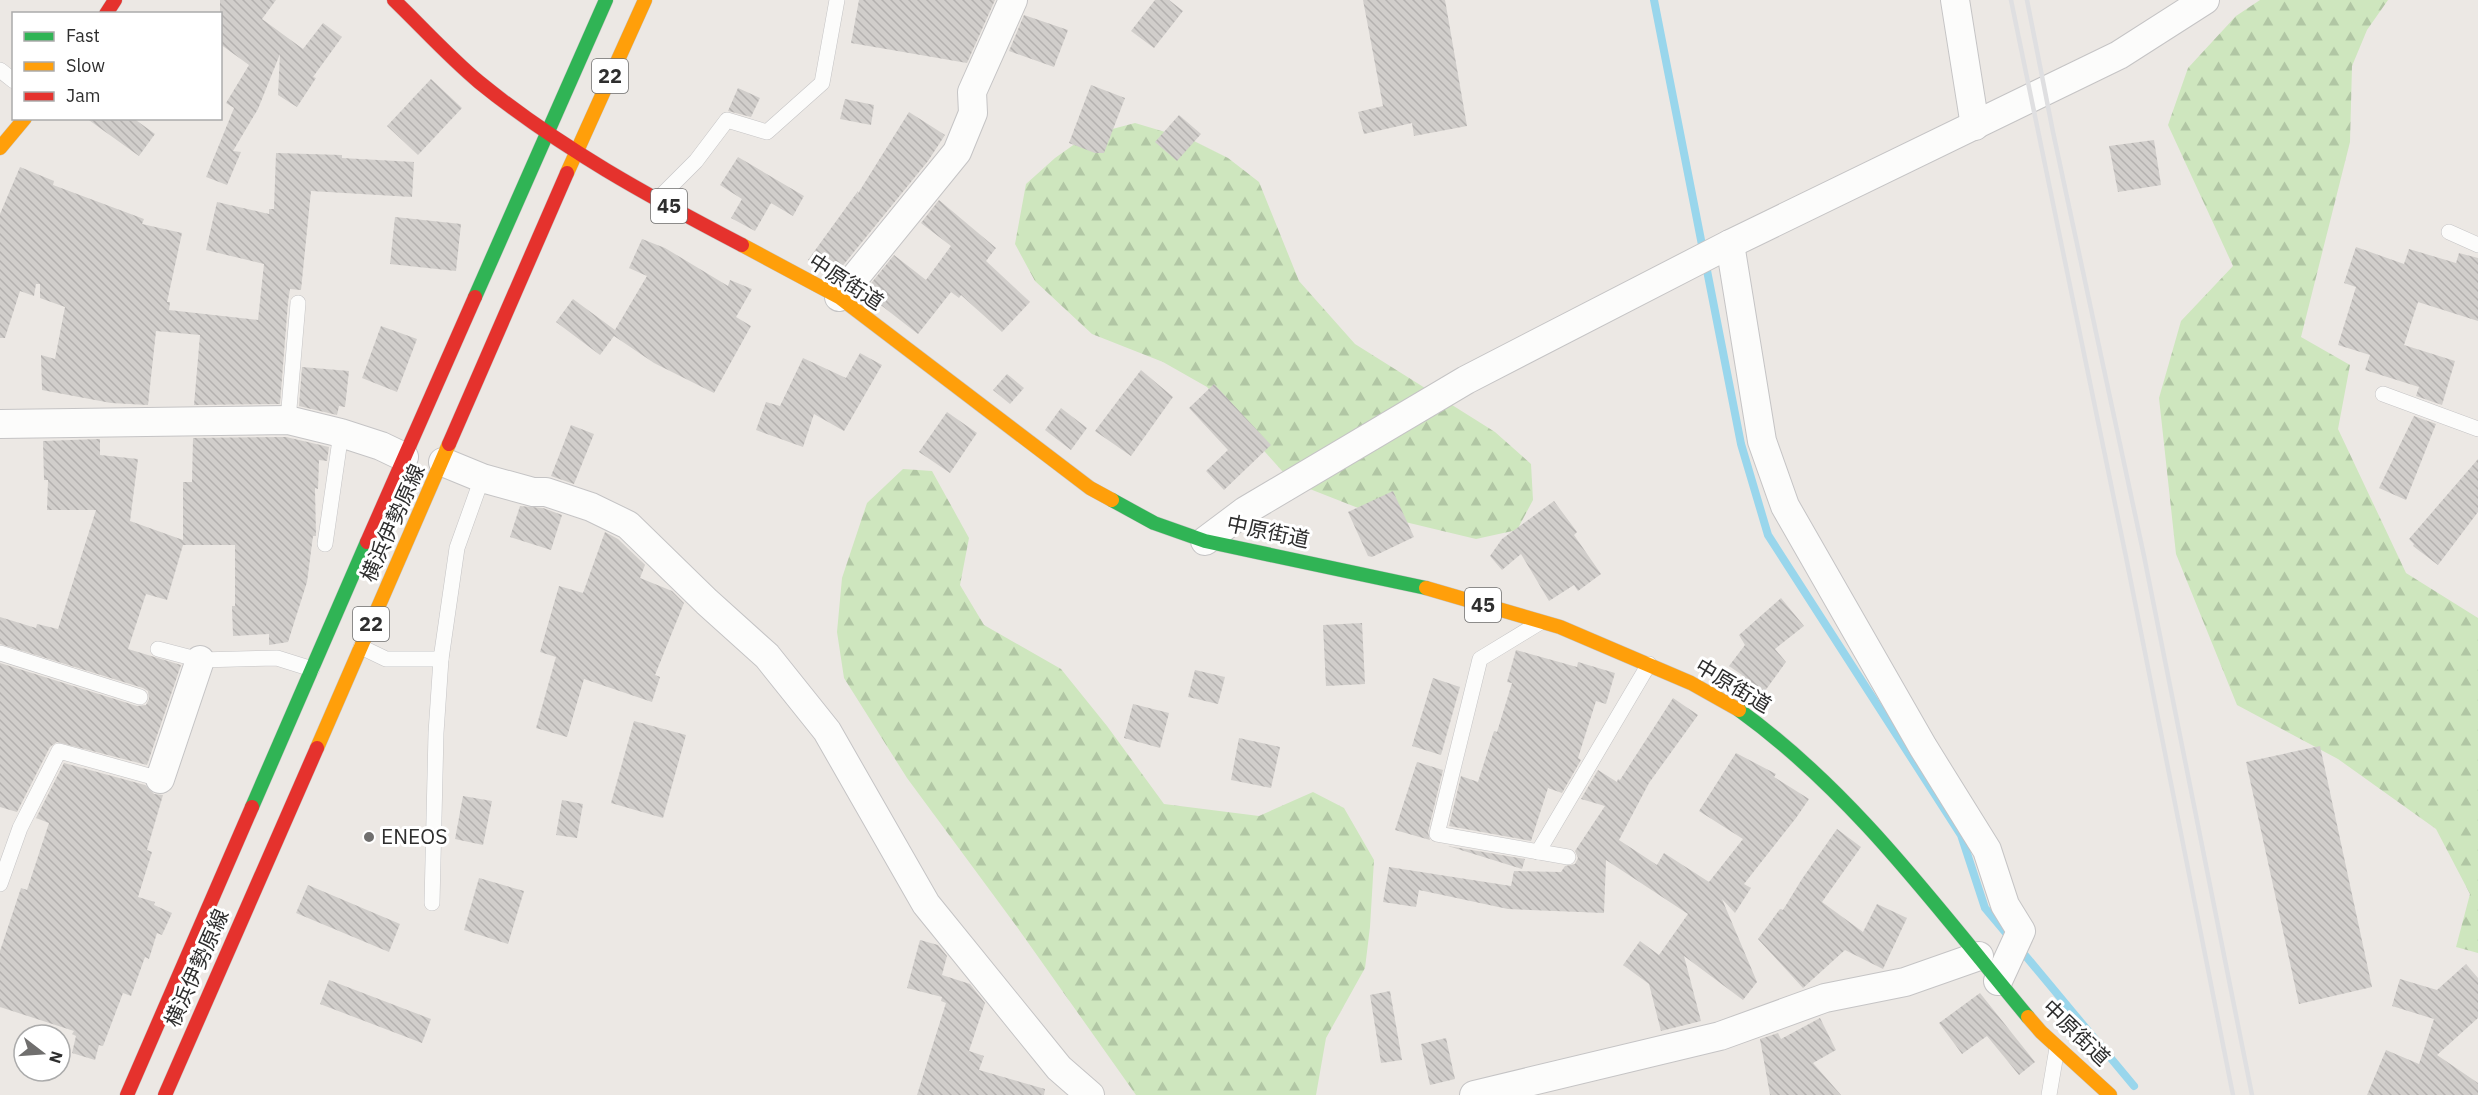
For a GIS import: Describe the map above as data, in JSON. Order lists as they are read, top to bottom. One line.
{"streets":{"main road":["22","45","中原街道","横浜伊勢原線"]},"crossings":[["中原街道","横浜伊勢原線"]],"places":["ENEOS"],"legend":["Fast","Slow","Jam"],"north":"right"}
